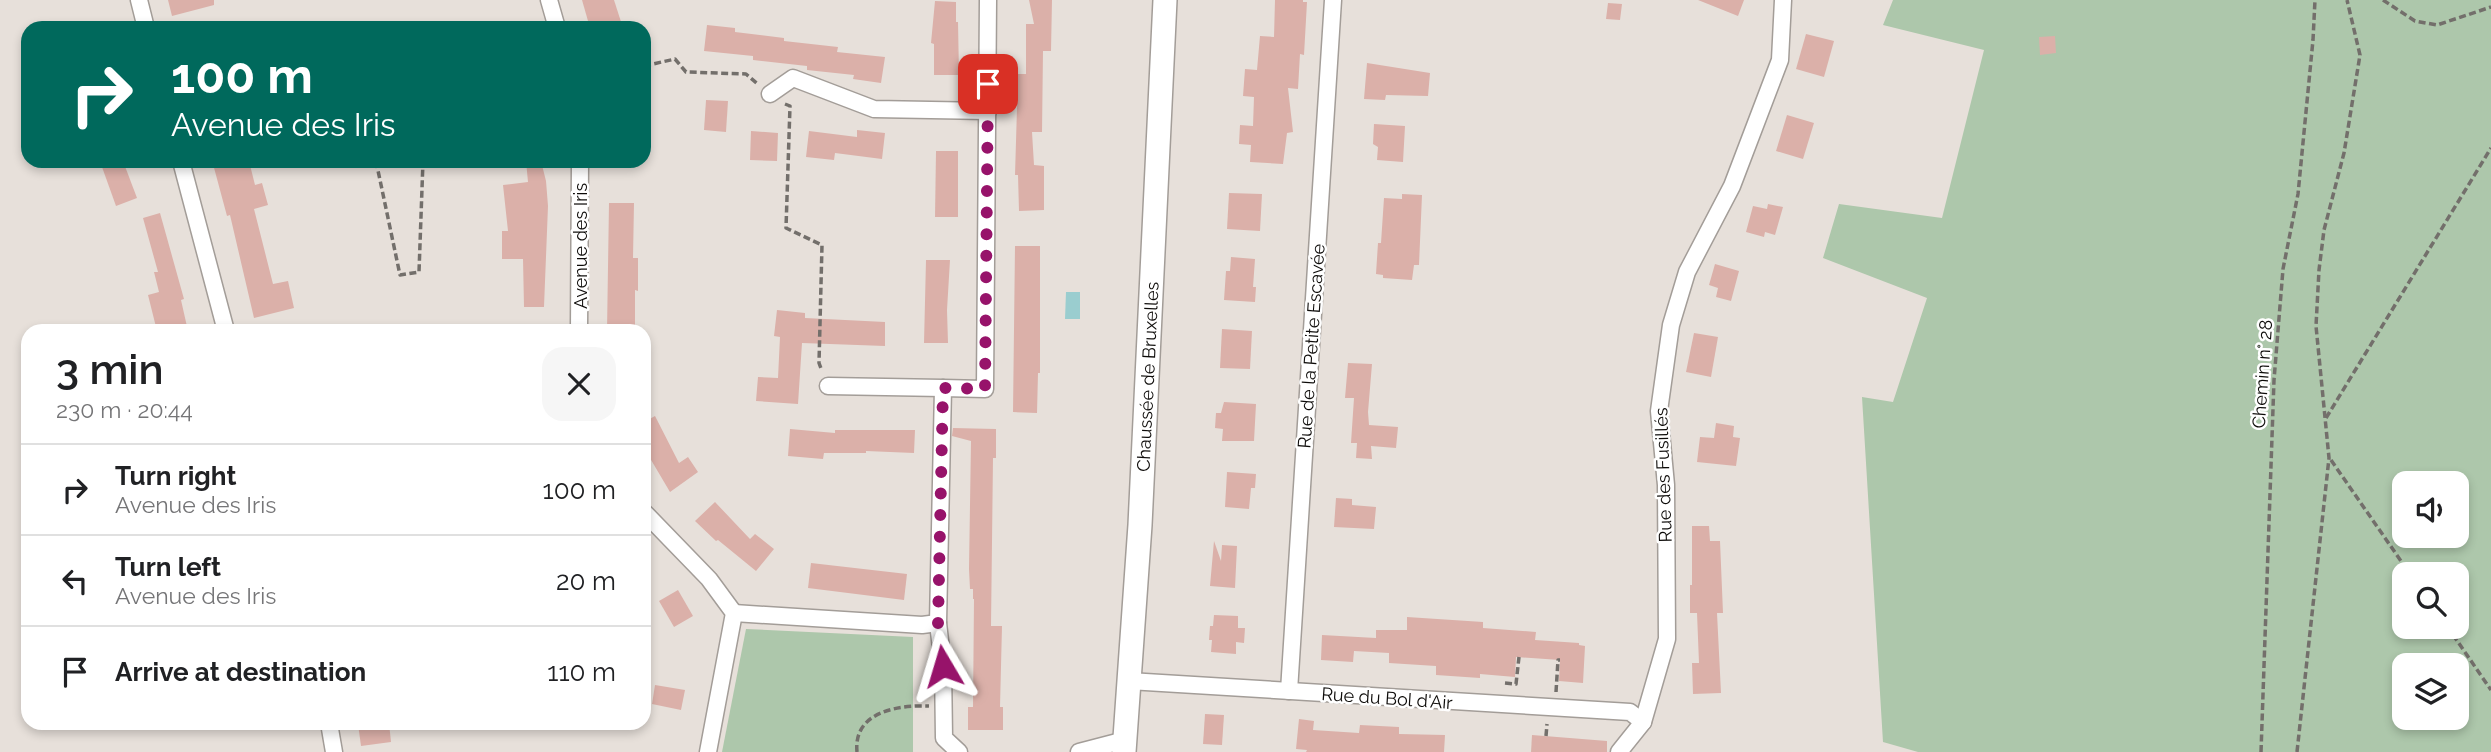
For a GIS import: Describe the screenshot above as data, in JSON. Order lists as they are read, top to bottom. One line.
{"streets":{"main road":["Chaussée de Bruxelles"],"street":["Avenue des Iris","Rue de la Petite Escavée","Rue des Fusillés","Rue du Bol d'Air"],"path":["Chemin n° 28"]},"crossings":[["Rue de la Petite Escavée","Rue du Bol d'Air"],["Chaussée de Bruxelles","Rue du Bol d'Air"],["Rue des Fusillés","Rue du Bol d'Air"]],"page":{"turn":["100 m","Avenue des Iris"],"heading":["3 min","230 m · 20:44"],"list":[{"name":"Turn right","note":"Avenue des Iris","value":"100 m"},{"name":"Turn left","note":"Avenue des Iris","value":"20 m"},{"name":"Arrive at destination","value":"110 m"}]}}
